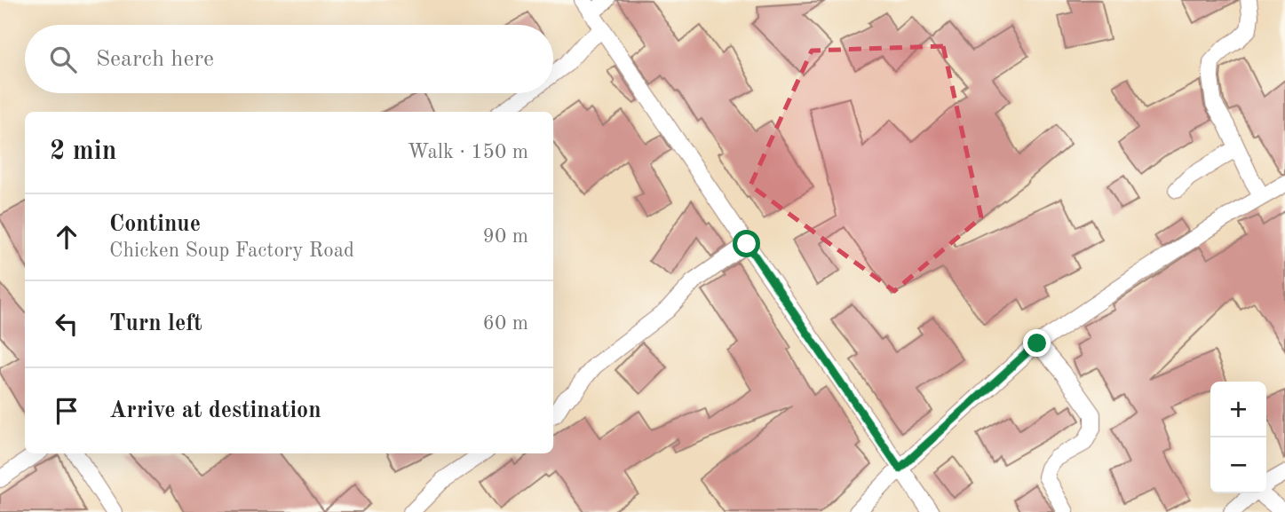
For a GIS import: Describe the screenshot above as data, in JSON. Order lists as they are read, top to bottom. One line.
{"page":{"search":"Search here","heading":["2 min","Walk · 150 m"],"list":[["Continue","Chicken Soup Factory Road","90 m"],["Turn left","60 m"],"Arrive at destination"],"map_buttons":["+","−"]}}
